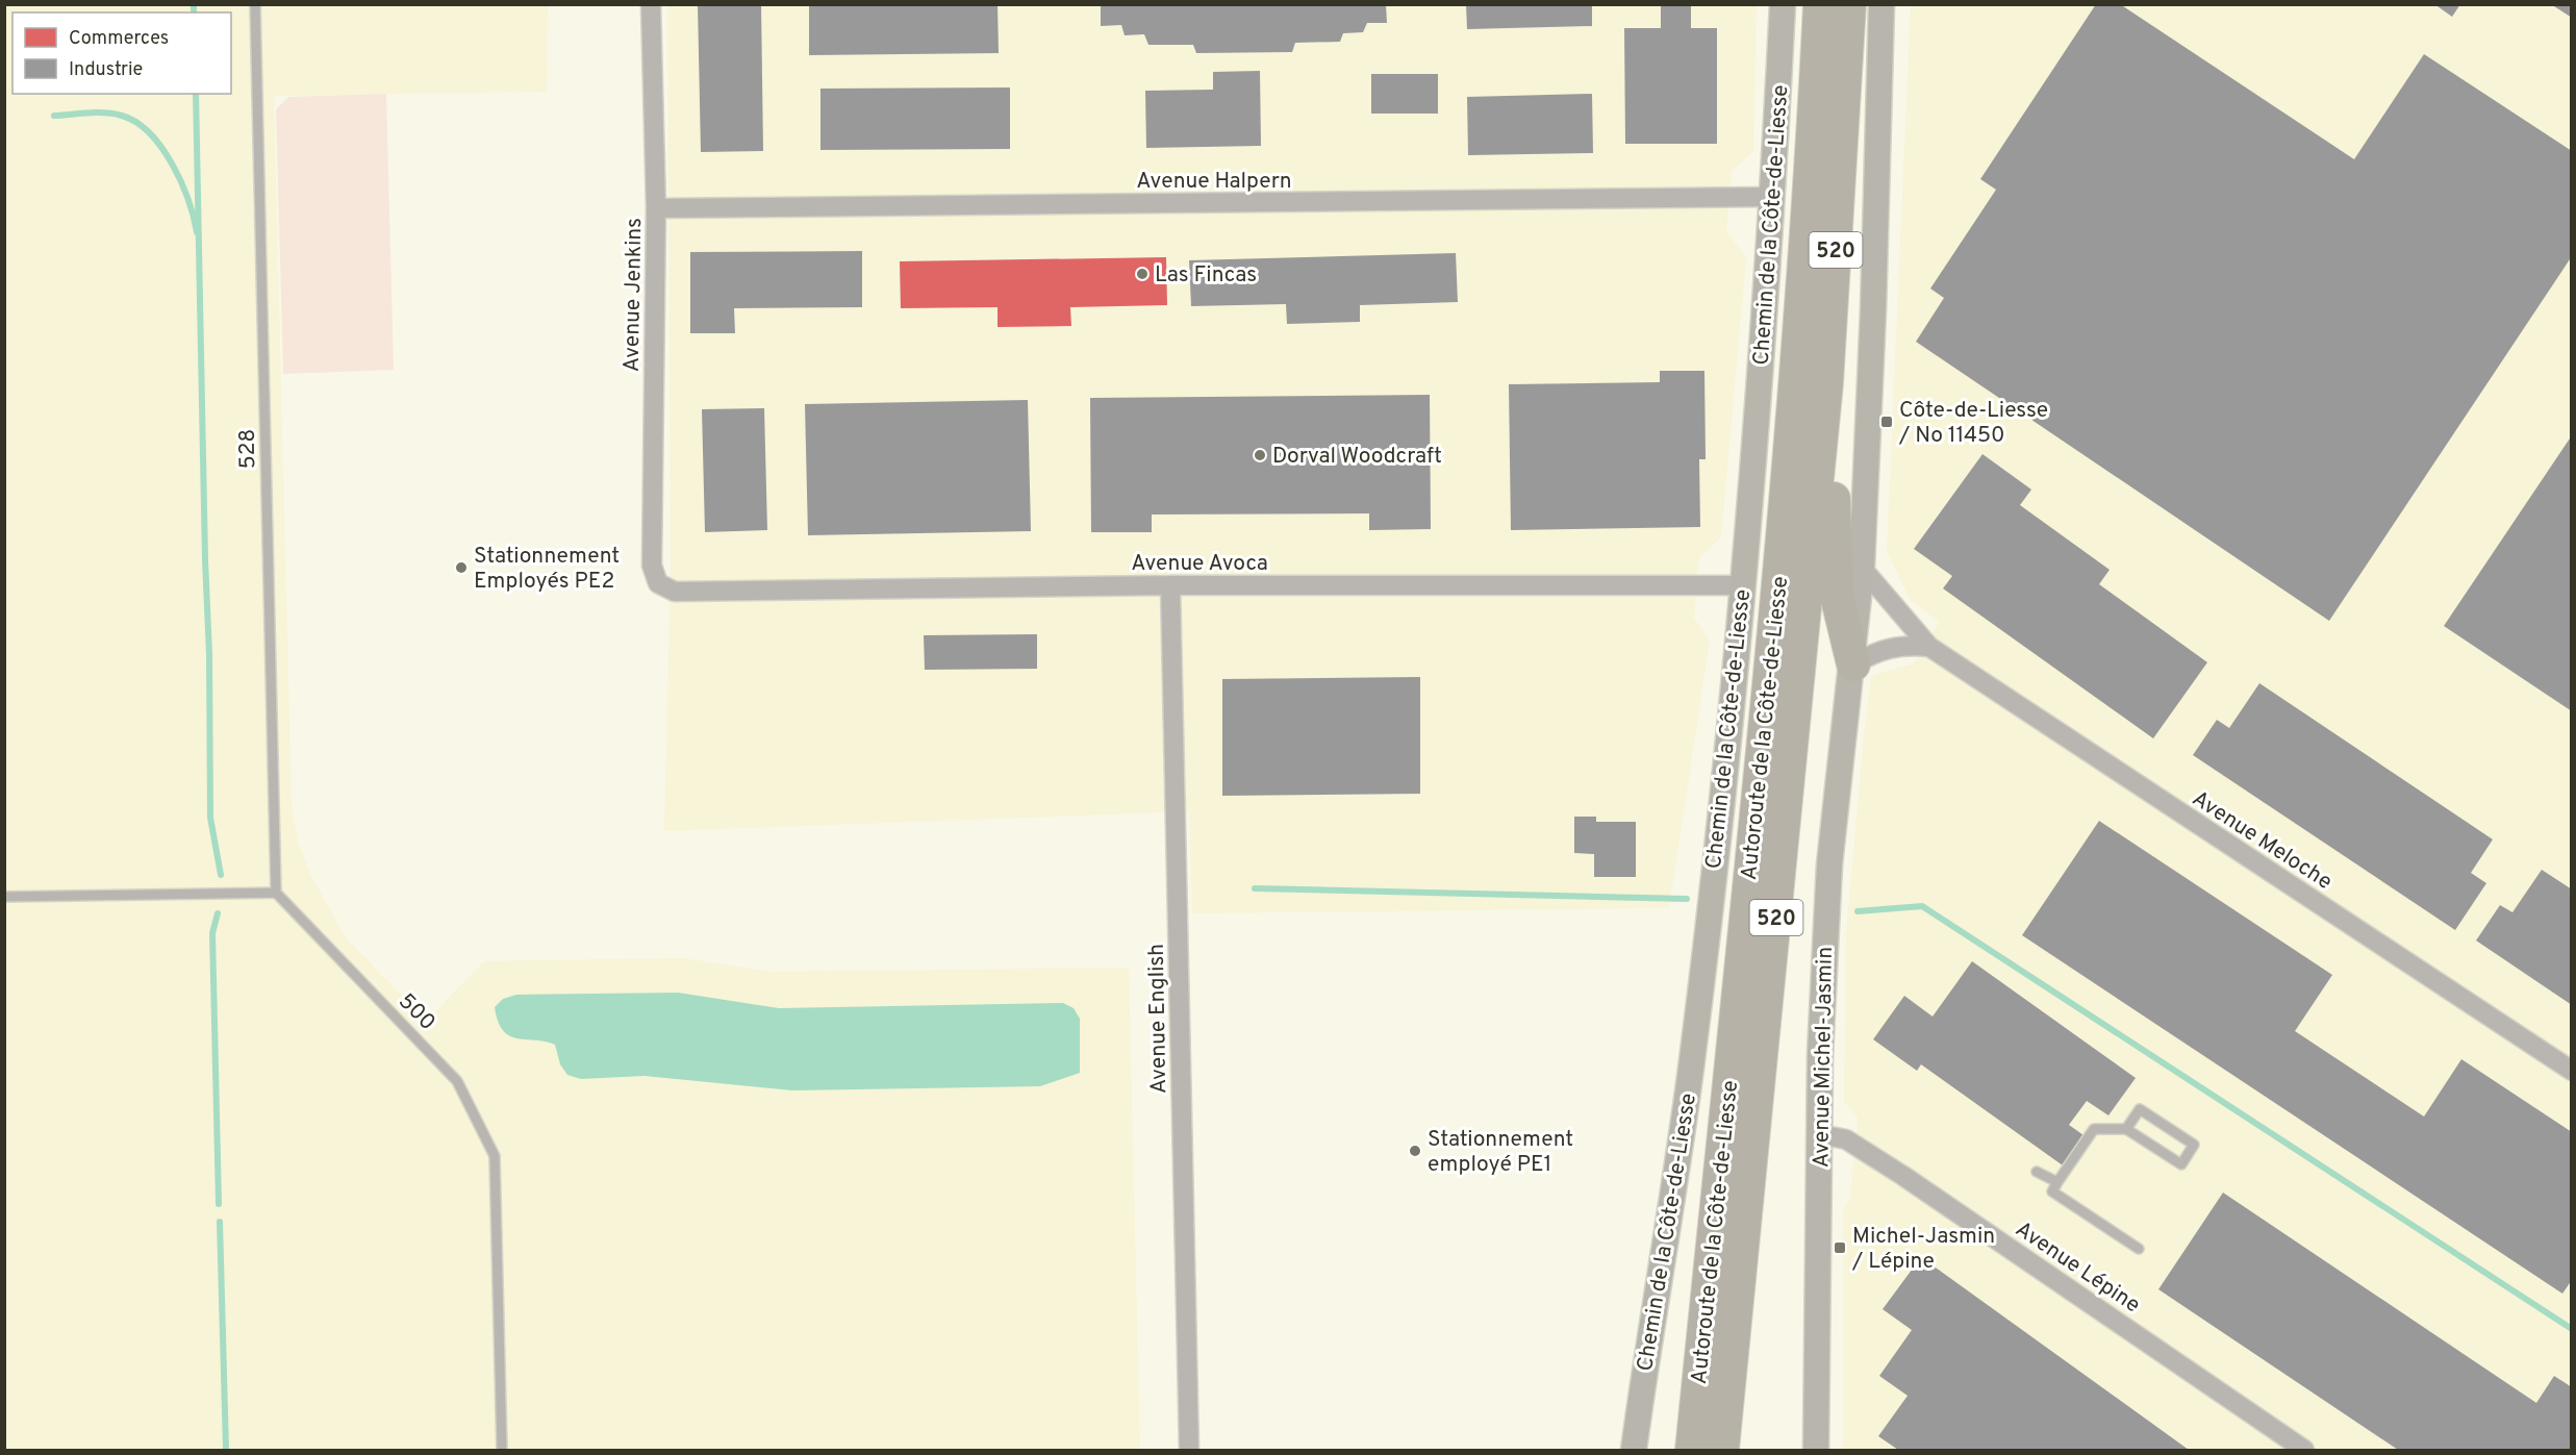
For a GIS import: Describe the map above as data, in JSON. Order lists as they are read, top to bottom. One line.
{"streets":{"highway":["520","Autoroute de la Côte-de-Liesse"],"main road":["Chemin de la Côte-de-Liesse","Avenue Michel-Jasmin"],"street":["Avenue Halpern","Avenue Jenkins","Avenue Avoca","Avenue Meloche","Avenue English","Avenue Lépine"],"lane":["528","500"]},"crossings":[["Avenue Halpern","Chemin de la Côte-de-Liesse"],["Avenue Halpern","Avenue Jenkins"],["Chemin de la Côte-de-Liesse","Avenue Avoca"],["Avenue Jenkins","Avenue Avoca"],["528","500"],["Avenue Avoca","Avenue English"],["Avenue Michel-Jasmin","Avenue Lépine"]],"places":{"other":["Las Fincas","Dorval Woodcraft","Stationnement Employés PE2","Stationnement employé PE1"],"transit":["Côte-de-Liesse / No 11450","Michel-Jasmin / Lépine"]},"legend":["Commerces","Industrie"]}
